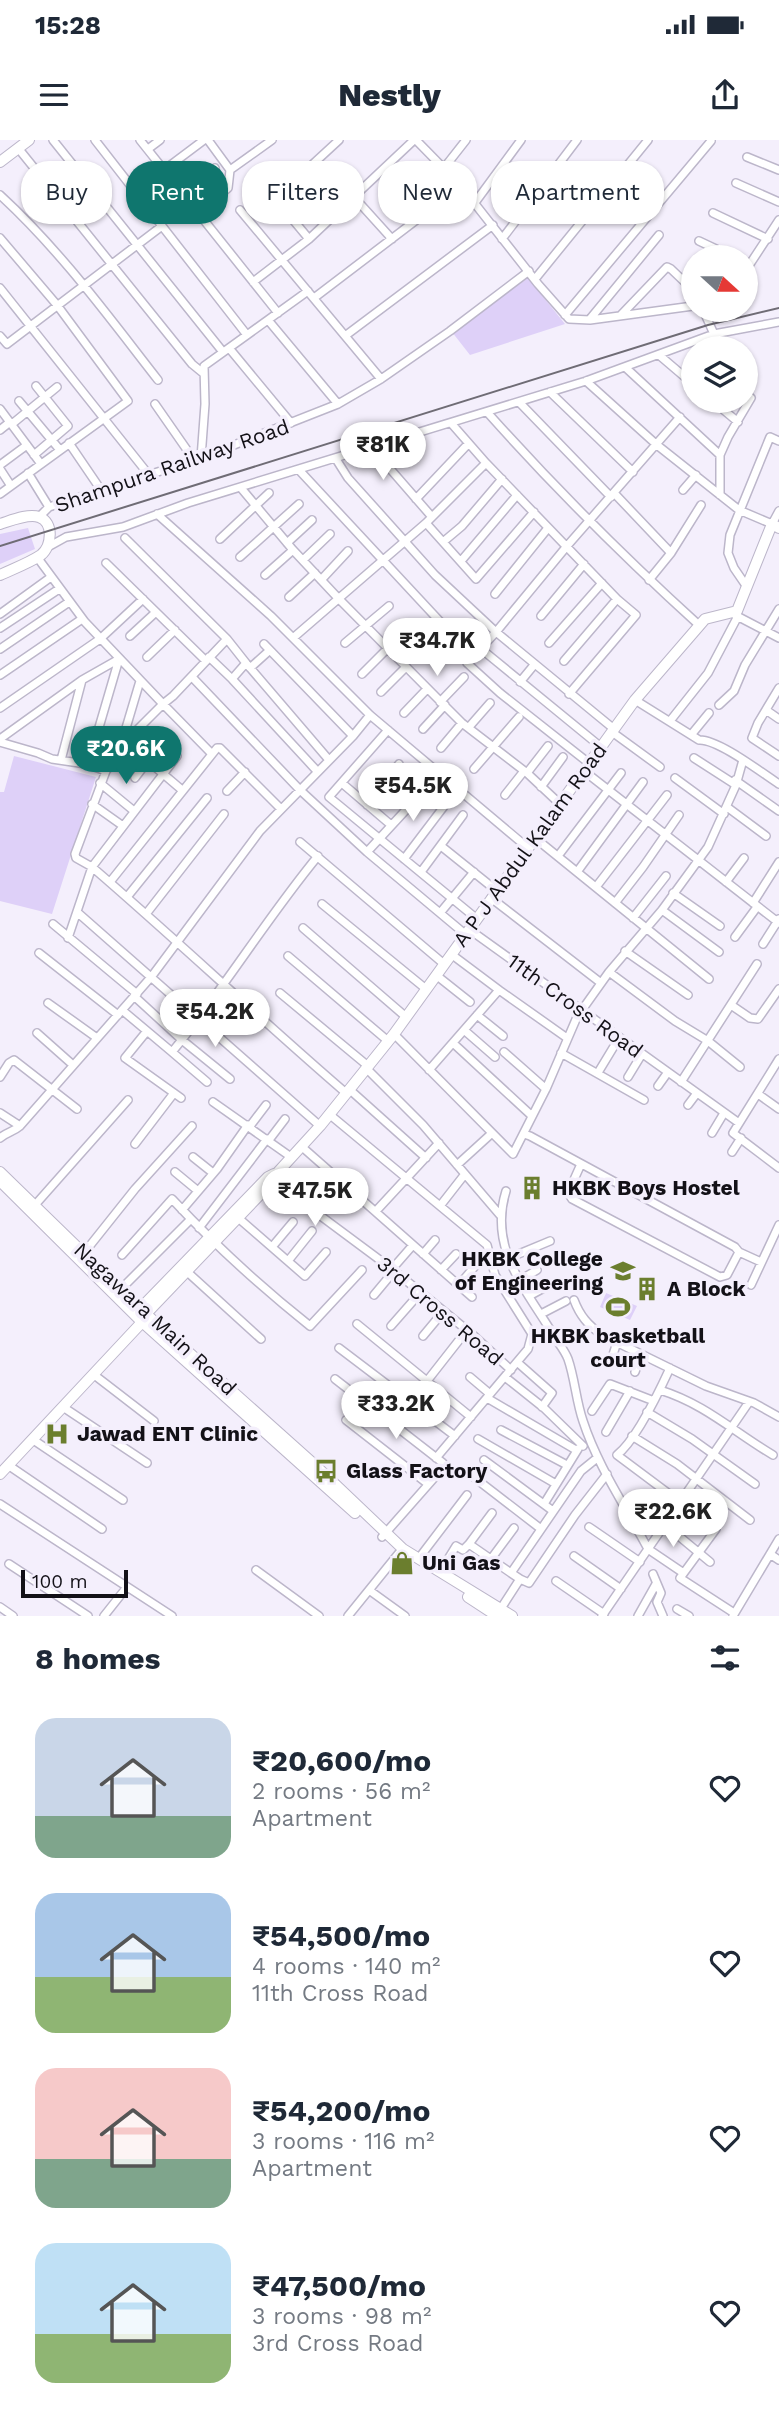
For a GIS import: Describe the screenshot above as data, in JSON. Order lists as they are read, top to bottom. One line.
{"streets":{"street":["Shampura Railway Road","A P J Abdul Kalam Road","11th Cross Road","3rd Cross Road","Nagawara Main Road"]},"crossings":[["A P J Abdul Kalam Road","11th Cross Road"],["A P J Abdul Kalam Road","3rd Cross Road"],["A P J Abdul Kalam Road","Nagawara Main Road"]],"places":{"building":["HKBK Boys Hostel","A Block"],"school or university":["HKBK College of Engineering"],"sports":["HKBK basketball court"],"hospital":["Jawad ENT Clinic"],"bus stop":["Glass Factory"],"shop":["Uni Gas"]},"scale_bar":"100 m","north":"right","page":{"status":"15:28","header":"Nestly","chip":["Buy","Rent","Filters","New","Apartment"],"price":["₹81K","₹34.7K","₹20.6K","₹54.5K","₹54.2K","₹47.5K","₹33.2K","₹22.6K"],"scale":"100 m","heading":"8 homes","list":[{"name":"₹20,600/mo","note":"2 rooms · 56 m² · Apartment"},{"name":"₹54,500/mo","note":"4 rooms · 140 m² · 11th Cross Road"},{"name":"₹54,200/mo","note":"3 rooms · 116 m² · Apartment"},{"name":"₹47,500/mo","note":"3 rooms · 98 m² · 3rd Cross Road"}]}}
